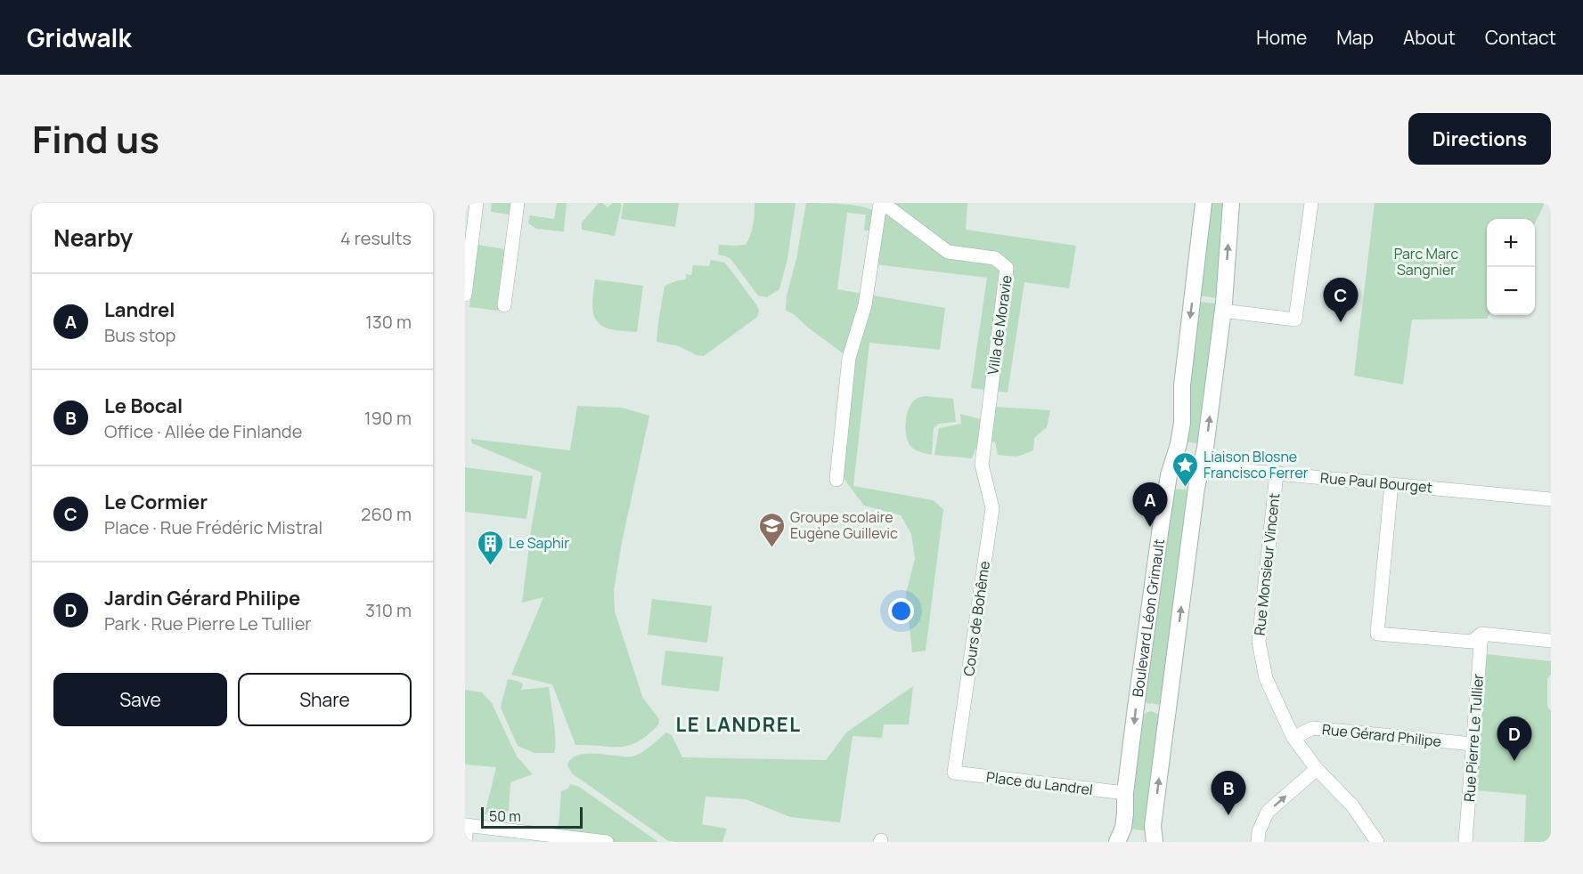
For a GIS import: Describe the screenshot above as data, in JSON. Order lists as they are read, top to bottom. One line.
{"streets":{"main road":["Boulevard Léon Grimault"],"street":["Villa de Moravie","Rue Paul Bourget","Rue Monsieur Vincent","Cours de Bohême","Rue Gérard Philipe","Rue Pierre Le Tullier","Place du Landrel"]},"crossings":[["Villa de Moravie","Cours de Bohême"],["Rue Paul Bourget","Rue Monsieur Vincent"],["Rue Paul Bourget","Boulevard Léon Grimault"],["Rue Monsieur Vincent","Rue Gérard Philipe"],["Boulevard Léon Grimault","Place du Landrel"],["Cours de Bohême","Place du Landrel"],["Rue Gérard Philipe","Rue Pierre Le Tullier"]],"districts":["LE LANDREL"],"parks":["Parc Marc Sangnier"],"places":{"place":["Liaison Blosne Francisco Ferrer"],"school or university":["Groupe scolaire Eugène Guillevic"],"building":["Le Saphir"]},"scale_bar":"50 m","page":{"header":"Gridwalk","nav":["Home","Map","About","Contact"],"title":"Find us","buttons":["Directions",["Save","Share"]],"heading":["Nearby","4 results"],"map_buttons":["+","−"],"list":[{"mark":"A","name":"Landrel","note":"Bus stop","value":"130 m"},{"mark":"B","name":"Le Bocal","note":"Office · Allée de Finlande","value":"190 m"},{"mark":"C","name":"Le Cormier","note":"Place · Rue Frédéric Mistral","value":"260 m"},{"mark":"D","name":"Jardin Gérard Philipe","note":"Park · Rue Pierre Le Tullier","value":"310 m"}],"pins":["C","A","D","B"],"scale":"50 m"}}
